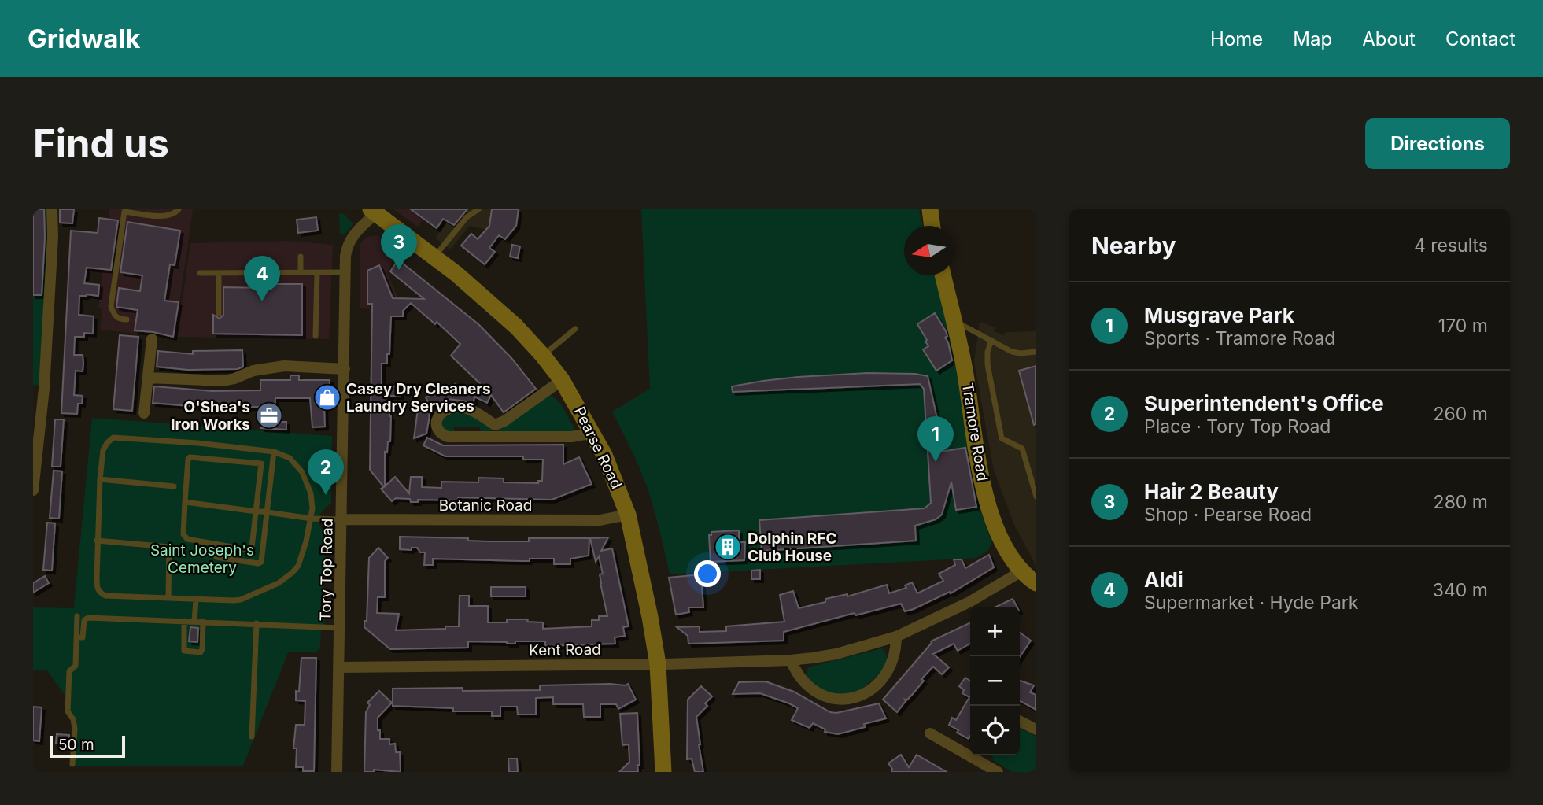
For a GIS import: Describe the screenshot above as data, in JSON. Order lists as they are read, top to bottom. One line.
{"streets":{"street":["Tramore Road","Pearse Road","Botanic Road","Tory Top Road","Kent Road"]},"crossings":[["Tramore Road","Kent Road"],["Pearse Road","Botanic Road"],["Pearse Road","Tory Top Road"],["Pearse Road","Kent Road"],["Botanic Road","Tory Top Road"],["Tory Top Road","Kent Road"]],"parks":["Saint Joseph's Cemetery"],"places":{"shop":["Casey Dry Cleaners Laundry Services"],"office":["O'Shea's Iron Works"],"building":["Dolphin RFC Club House"]},"scale_bar":"50 m","north":"left","page":{"header":"Gridwalk","nav":["Home","Map","About","Contact"],"buttons":"Directions","title":"Find us","heading":["Nearby","4 results"],"pins":["3","4","1","2"],"list":[{"mark":"1","name":"Musgrave Park","note":"Sports · Tramore Road","value":"170 m"},{"mark":"2","name":"Superintendent's Office","note":"Place · Tory Top Road","value":"260 m"},{"mark":"3","name":"Hair 2 Beauty","note":"Shop · Pearse Road","value":"280 m"},{"mark":"4","name":"Aldi","note":"Supermarket · Hyde Park","value":"340 m"}],"map_buttons":["+","−"],"scale":"50 m"}}
